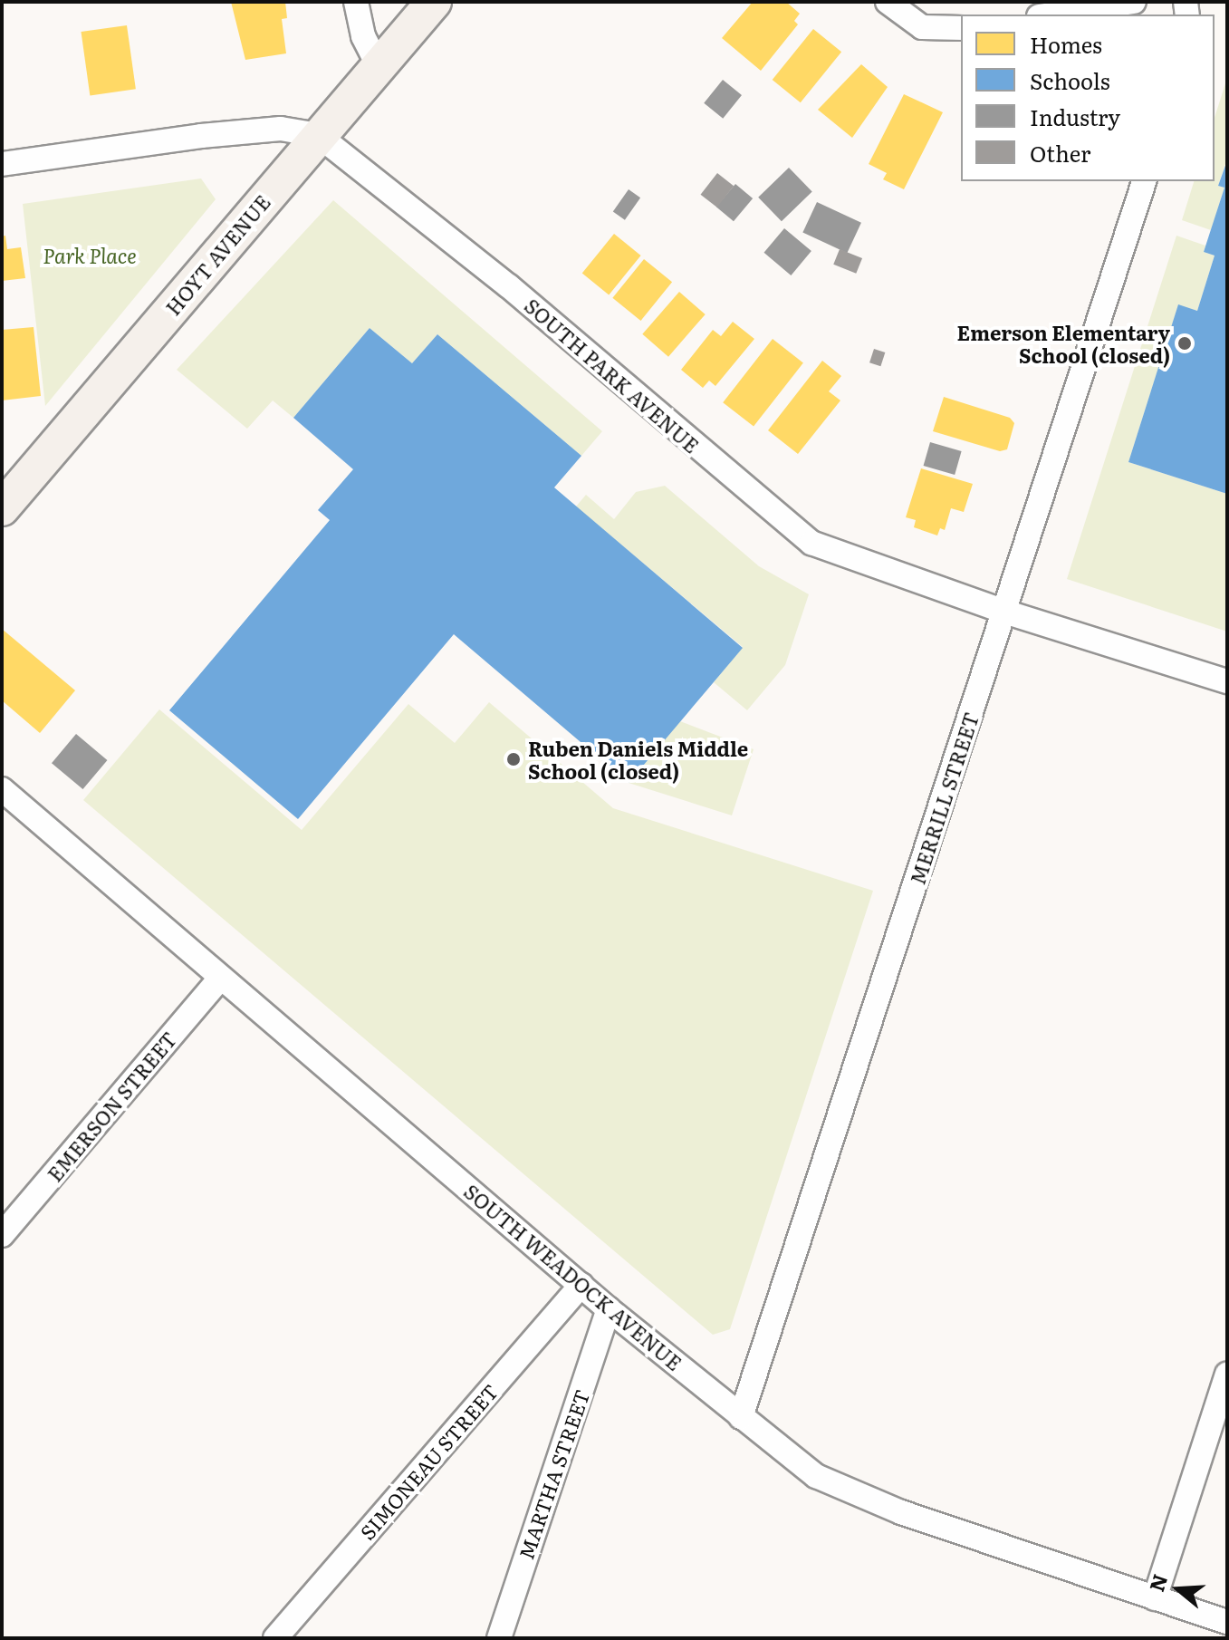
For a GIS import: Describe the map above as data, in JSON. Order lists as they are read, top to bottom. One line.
{"streets":{"street":["HOYT AVENUE","SOUTH PARK AVENUE","MERRILL STREET","EMERSON STREET","SOUTH WEADOCK AVENUE","SIMONEAU STREET","MARTHA STREET"]},"crossings":[["HOYT AVENUE","SOUTH PARK AVENUE"],["SOUTH PARK AVENUE","MERRILL STREET"],["MERRILL STREET","SOUTH WEADOCK AVENUE"],["EMERSON STREET","SOUTH WEADOCK AVENUE"],["SOUTH WEADOCK AVENUE","SIMONEAU STREET"],["SOUTH WEADOCK AVENUE","MARTHA STREET"]],"parks":["Park Place"],"places":["Emerson Elementary School (closed)","Ruben Daniels Middle School (closed)"],"legend":["Homes","Schools","Industry","Other"],"north":"left"}
